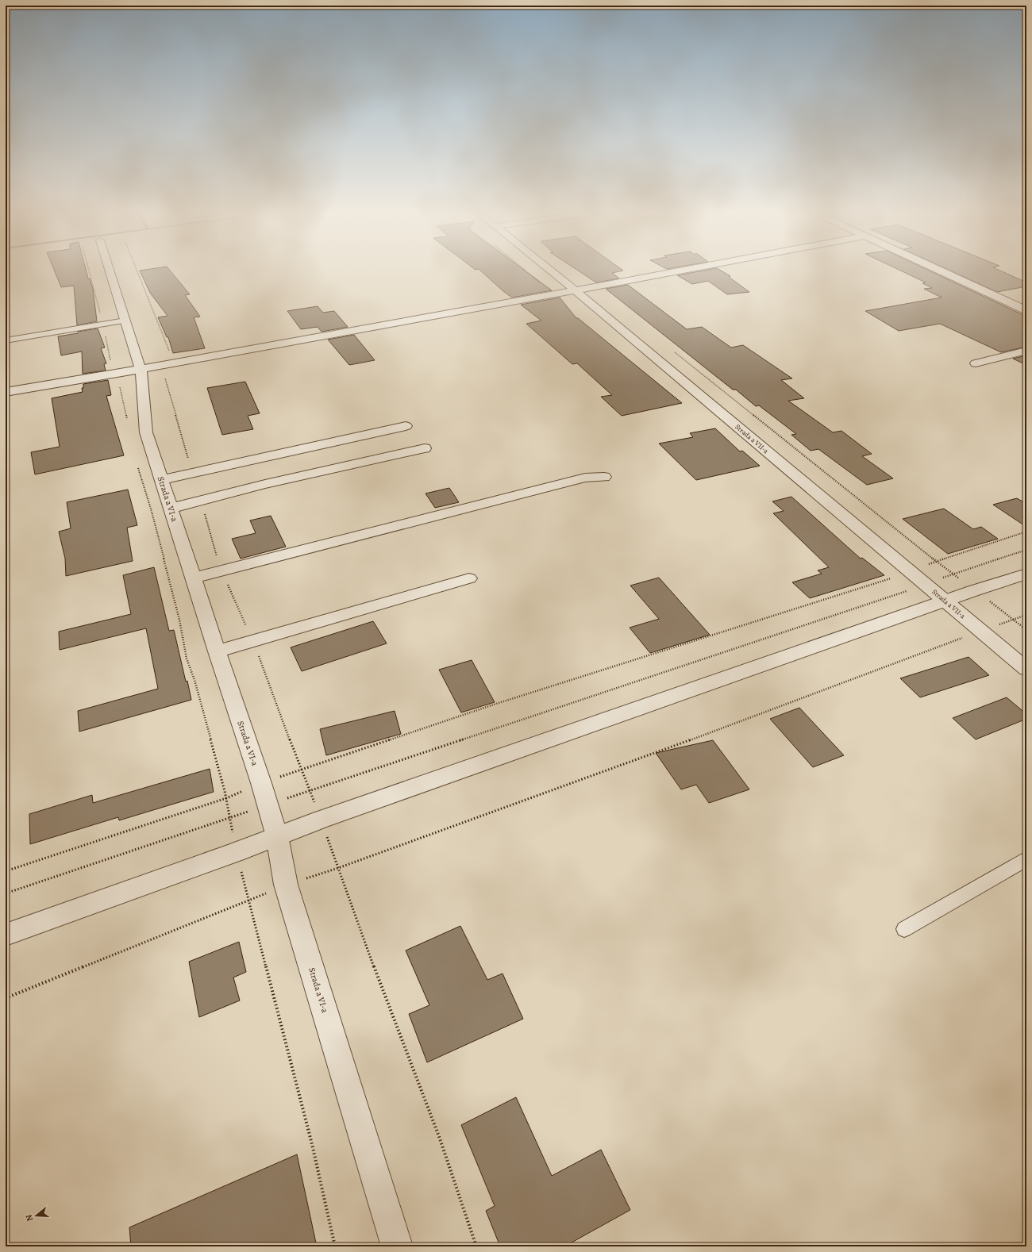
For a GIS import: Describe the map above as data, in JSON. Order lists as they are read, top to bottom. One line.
{"streets":{"street":["Strada a VII-a","Strada a VI-a"]},"north":"left"}
